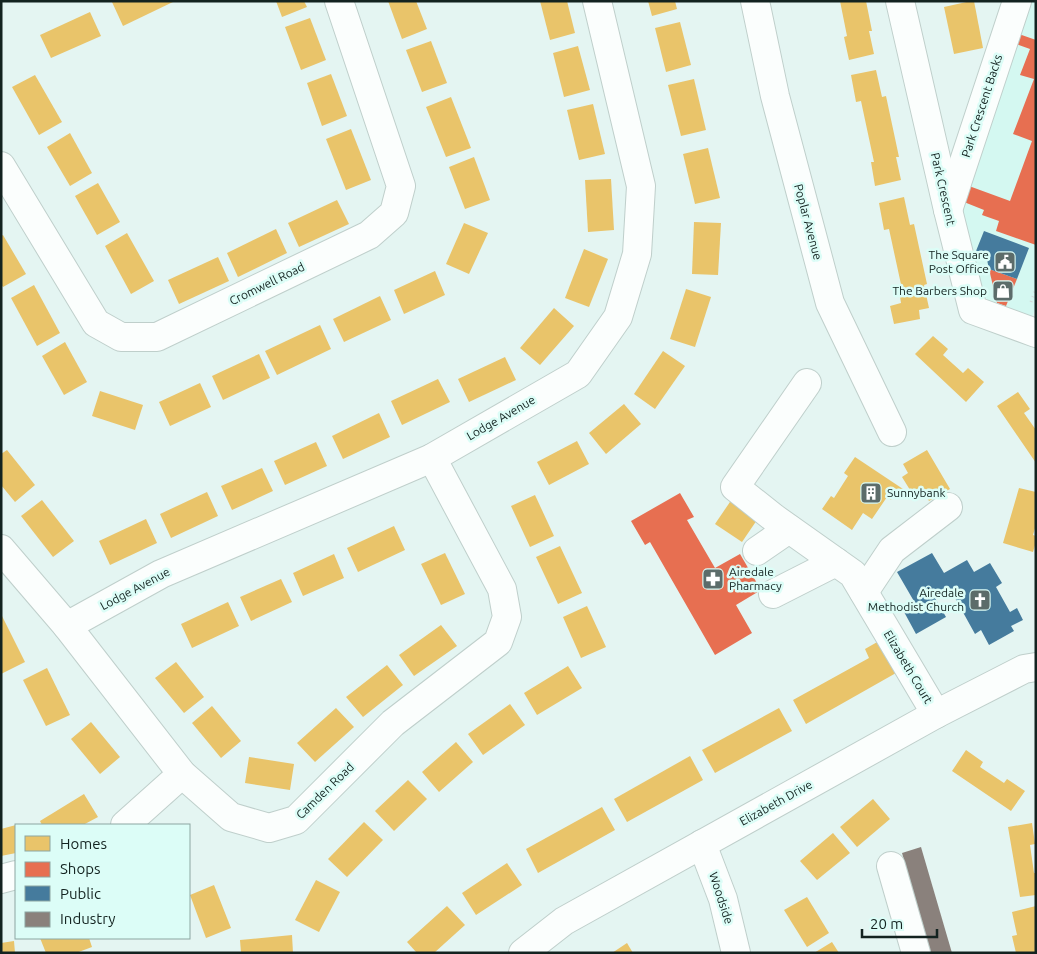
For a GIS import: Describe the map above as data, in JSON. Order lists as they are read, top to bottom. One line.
{"streets":{"street":["Park Crescent Backs","Park Crescent","Poplar Avenue","Cromwell Road","Lodge Avenue","Elizabeth Court","Camden Road","Elizabeth Drive","Woodside"]},"crossings":[["Park Crescent Backs","Park Crescent"],["Lodge Avenue","Camden Road"],["Elizabeth Court","Elizabeth Drive"],["Elizabeth Drive","Woodside"]],"places":{"public building":["The Square Post Office"],"shop":["The Barbers Shop"],"building":["Sunnybank"],"pharmacy":["Airedale Pharmacy"],"church":["Airedale Methodist Church"]},"legend":["Homes","Shops","Public","Industry"],"scale_bar":"20 m"}
